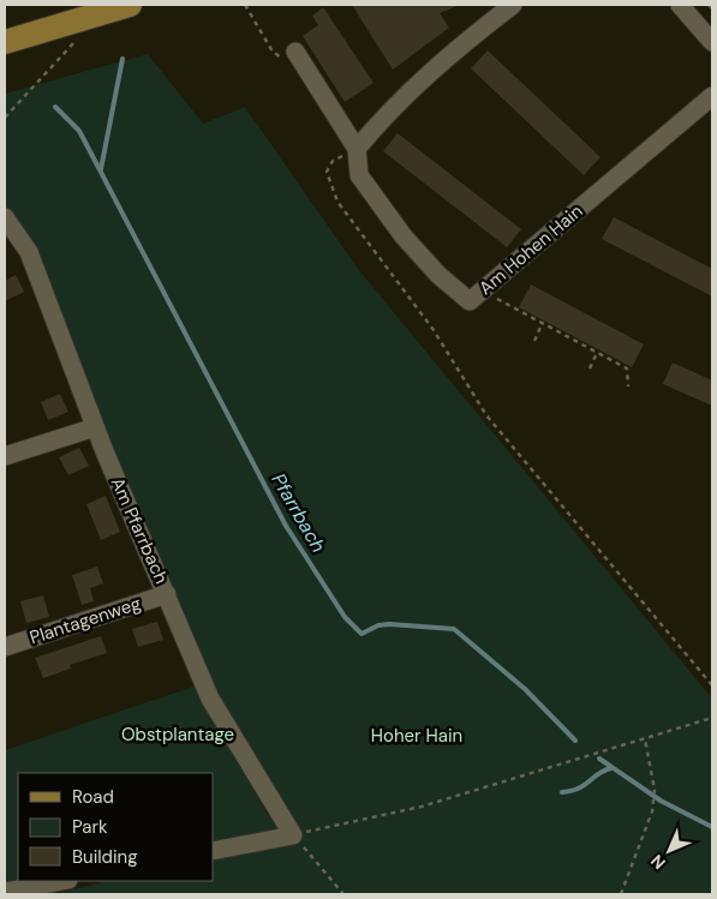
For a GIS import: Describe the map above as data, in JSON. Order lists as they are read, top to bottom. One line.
{"streets":{"street":["Am Hohen Hain","Am Pfarrbach","Plantagenweg"]},"crossings":[["Am Pfarrbach","Plantagenweg"]],"water":["Pfarrbach"],"parks":["Obstplantage","Hoher Hain"],"legend":["Road","Park","Building"],"north":"bottom left"}
